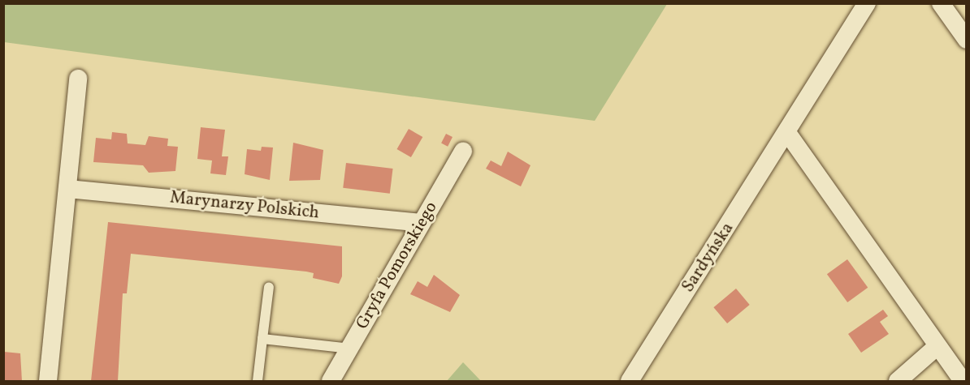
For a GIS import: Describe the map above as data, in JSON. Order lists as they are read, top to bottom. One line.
{"streets":{"street":["Marynarzy Polskich","Sardyńska","Gryfa Pomorskiego"]},"crossings":[["Marynarzy Polskich","Gryfa Pomorskiego"]]}
